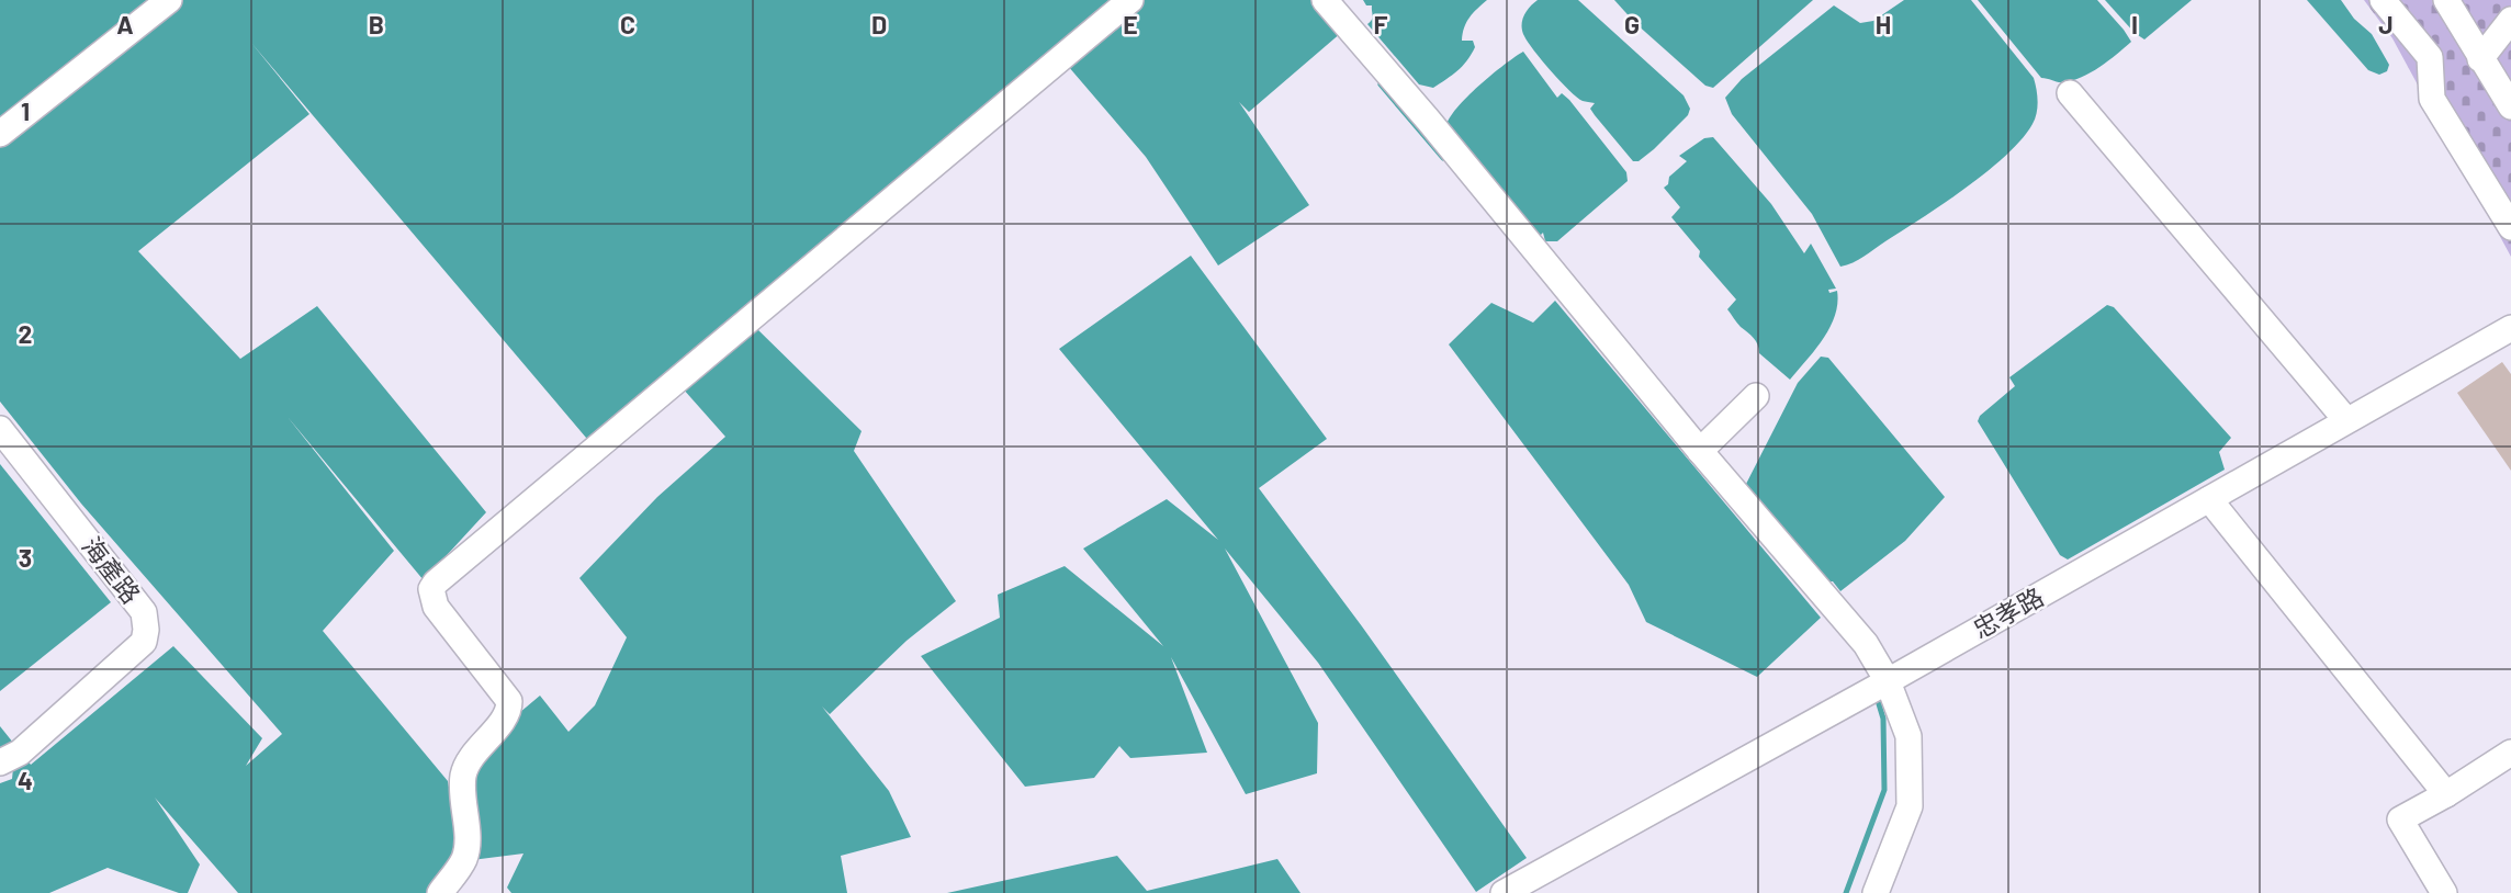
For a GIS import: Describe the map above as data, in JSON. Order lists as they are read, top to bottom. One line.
{"streets":{"street":["海產路","忠孝路"]},"grid":{"columns":["A","B","C","D","E","F","G","H","I","J"],"rows":["1","2","3","4"]}}
